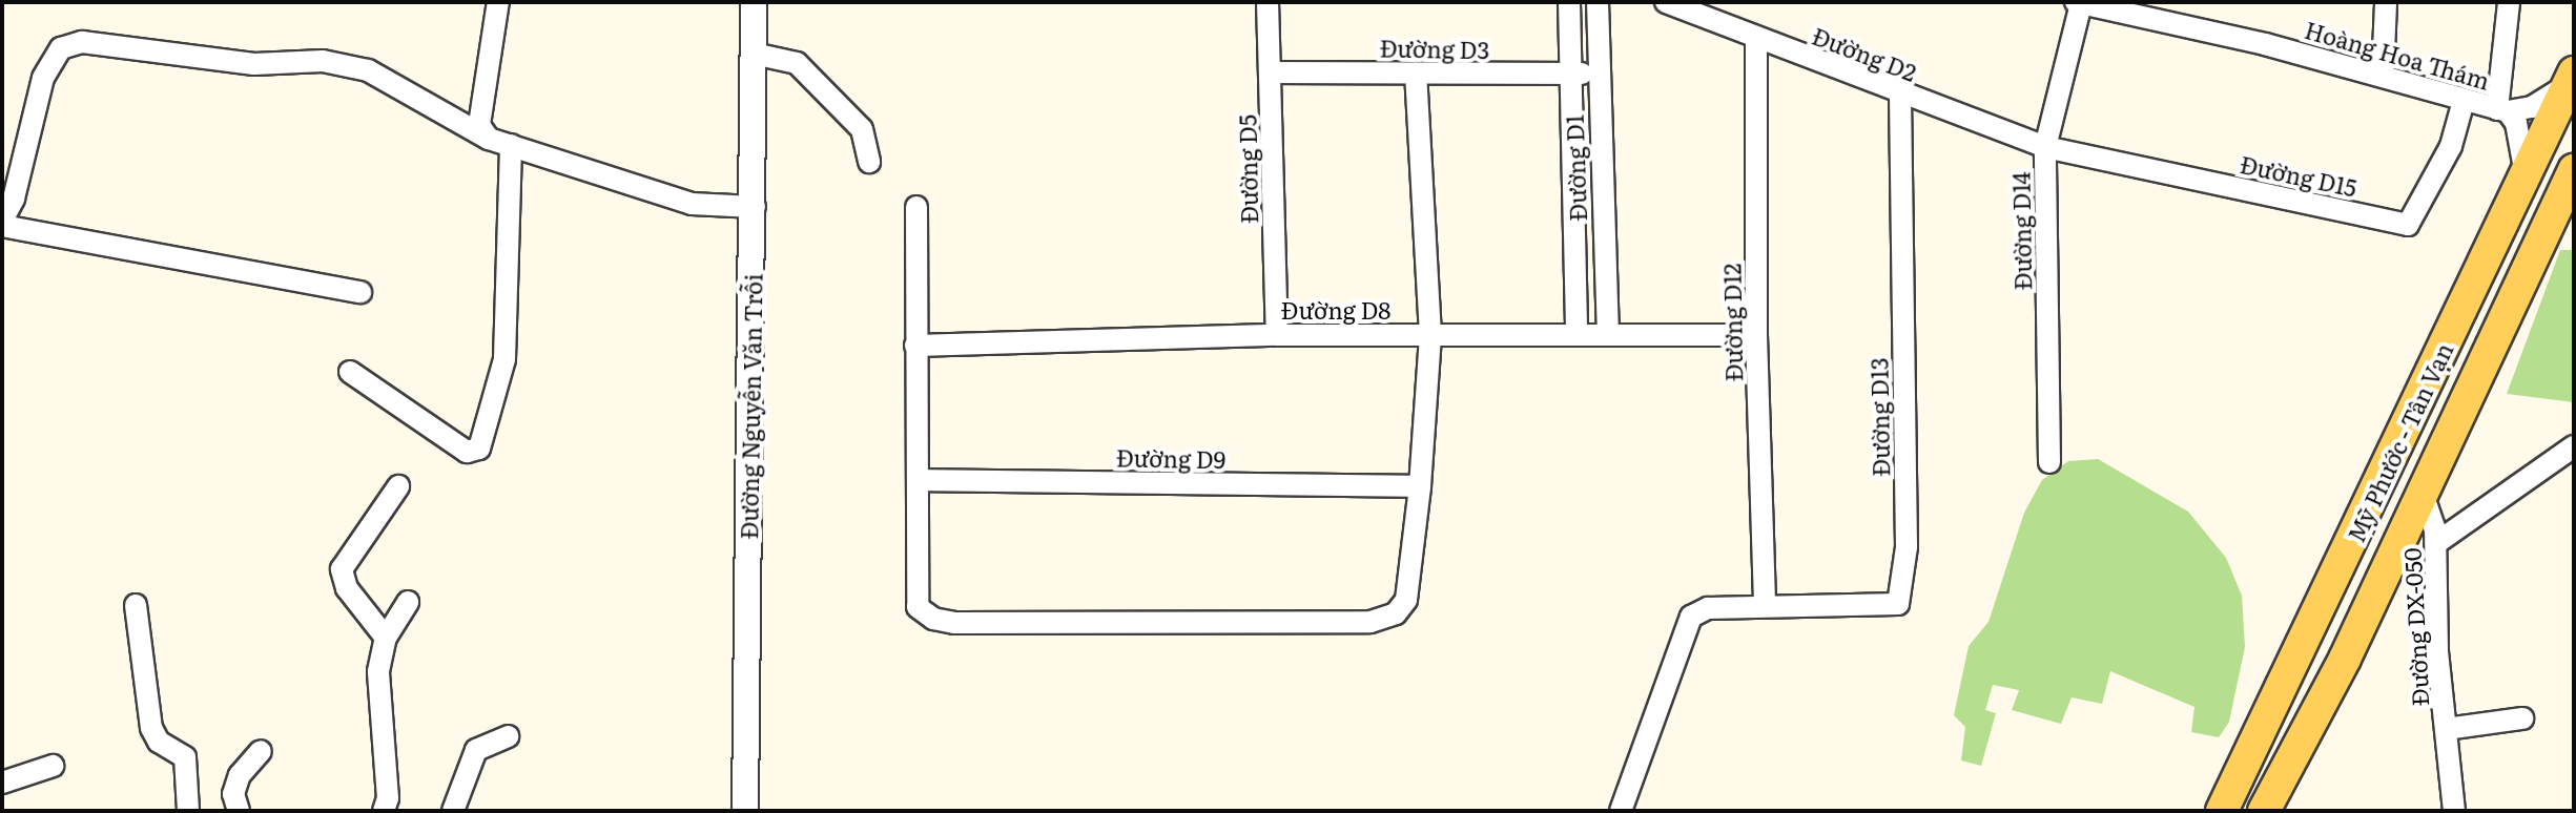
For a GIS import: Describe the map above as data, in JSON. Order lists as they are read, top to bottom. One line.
{"streets":{"main road":["Mỹ Phước - Tân Vạn"],"street":["Đường D3","Đường D2","Hoàng Hoa Thám","Đường D1","Đường D5","Đường D15","Đường D14","Đường D8","Đường D12","Đường Nguyễn Văn Trỗi","Đường D13","Đường D9","Đường DX-050"]},"crossings":[["Đường D3","Đường D1"],["Đường D3","Đường D5"],["Đường D2","Đường D15"],["Đường D2","Đường D14"],["Đường D2","Đường D12"],["Đường D2","Đường D13"],["Hoàng Hoa Thám","Đường D15"],["Hoàng Hoa Thám","Đường D14"],["Hoàng Hoa Thám","Mỹ Phước - Tân Vạn"],["Đường D1","Đường D8"],["Đường D5","Đường D8"],["Đường D15","Đường D14"],["Đường D8","Đường D12"],["Đường D12","Đường D13"],["Mỹ Phước - Tân Vạn","Đường DX-050"]]}
